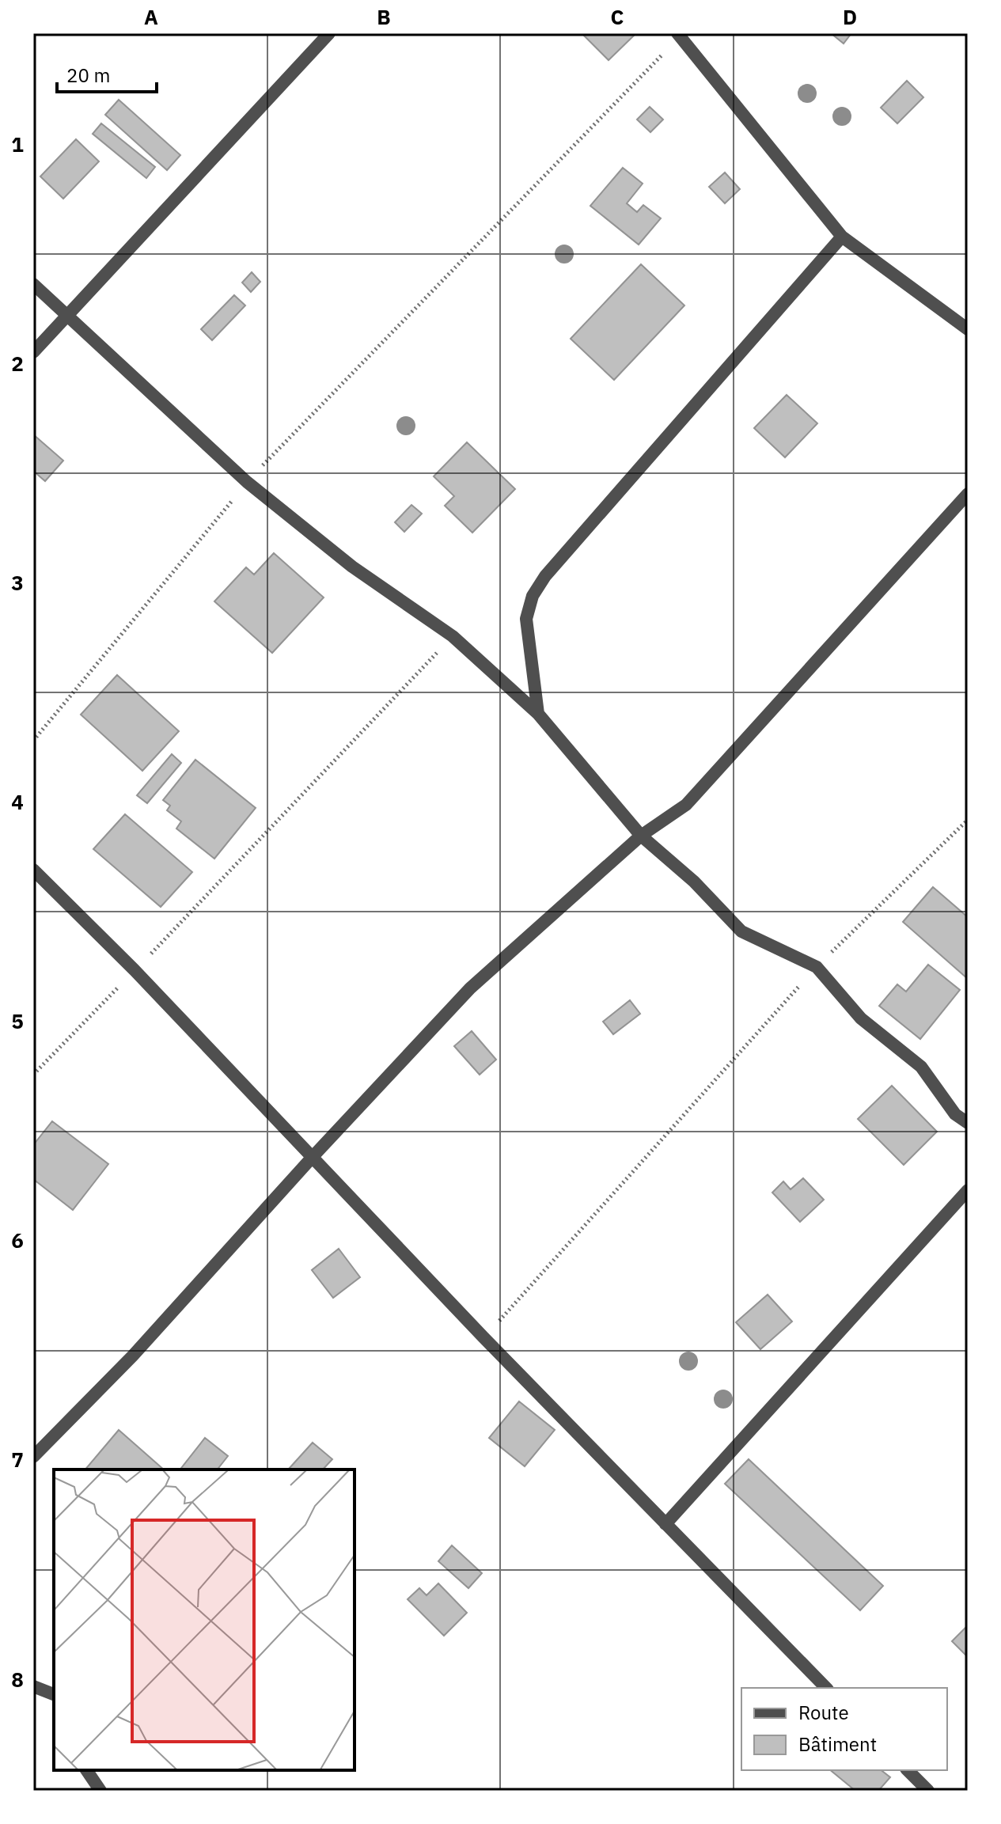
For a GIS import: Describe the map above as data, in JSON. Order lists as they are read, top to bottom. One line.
{"legend":["Route","Bâtiment"],"scale_bar":"20 m","grid":{"columns":["A","B","C","D"],"rows":["1","2","3","4","5","6","7","8"]}}
